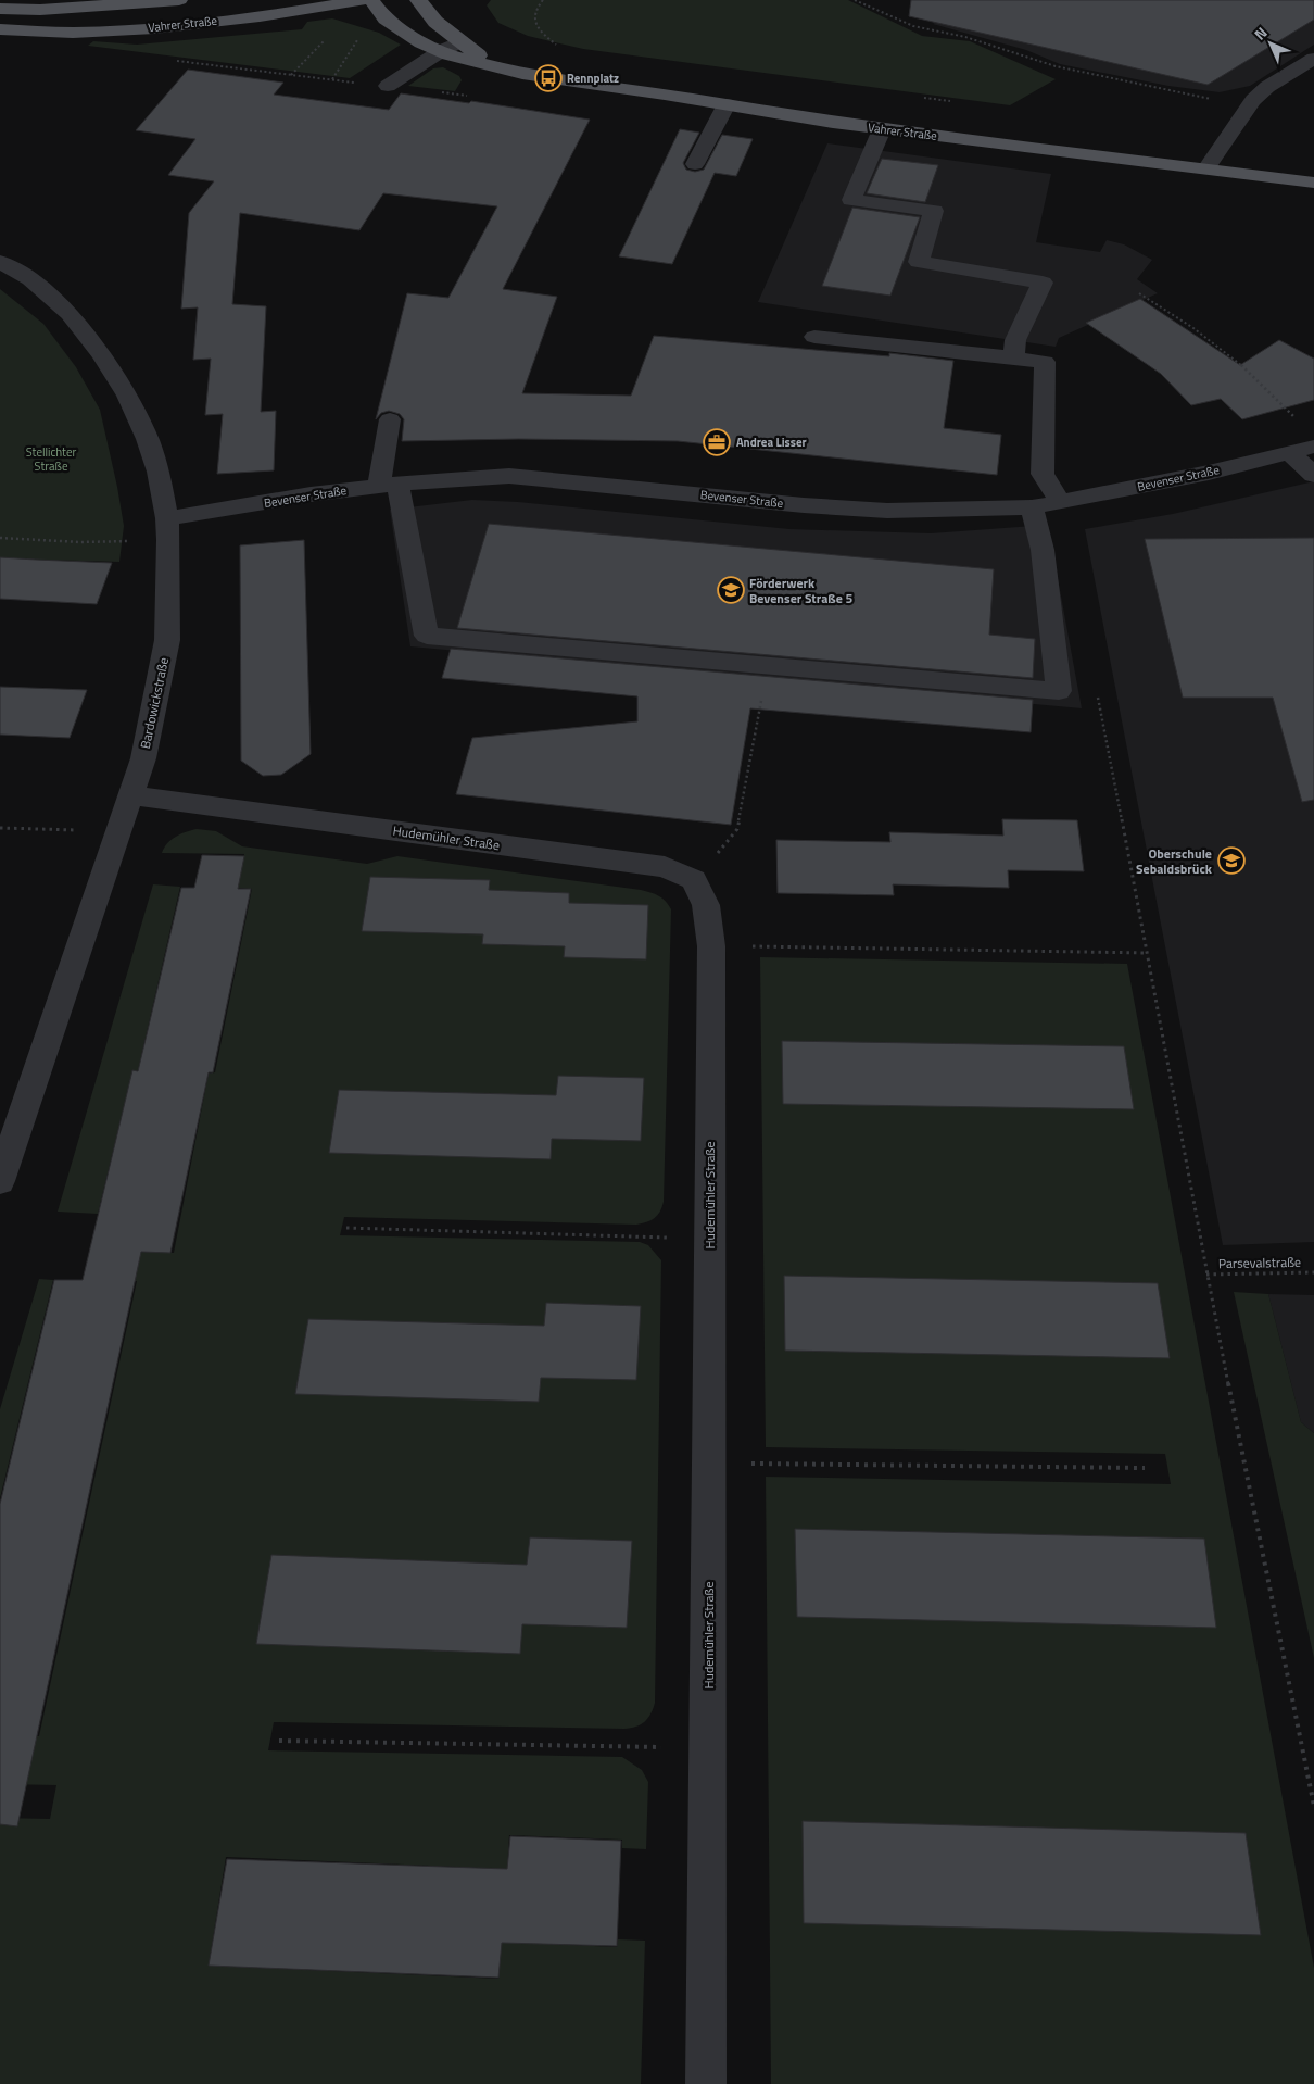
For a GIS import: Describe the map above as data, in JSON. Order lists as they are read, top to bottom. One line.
{"streets":{"main road":["Vahrer Straße"],"street":["Bevenser Straße","Bardowickstraße","Hudemühler Straße"],"path":["Parsevalstraße"]},"crossings":[["Bevenser Straße","Bardowickstraße"],["Bardowickstraße","Hudemühler Straße"]],"parks":["Stellichter Straße"],"places":{"bus stop":["Rennplatz"],"office":["Andrea Lisser"],"school or university":["Förderwerk Bevenser Straße 5","Oberschule Sebaldsbrück"]},"north":"top left"}
